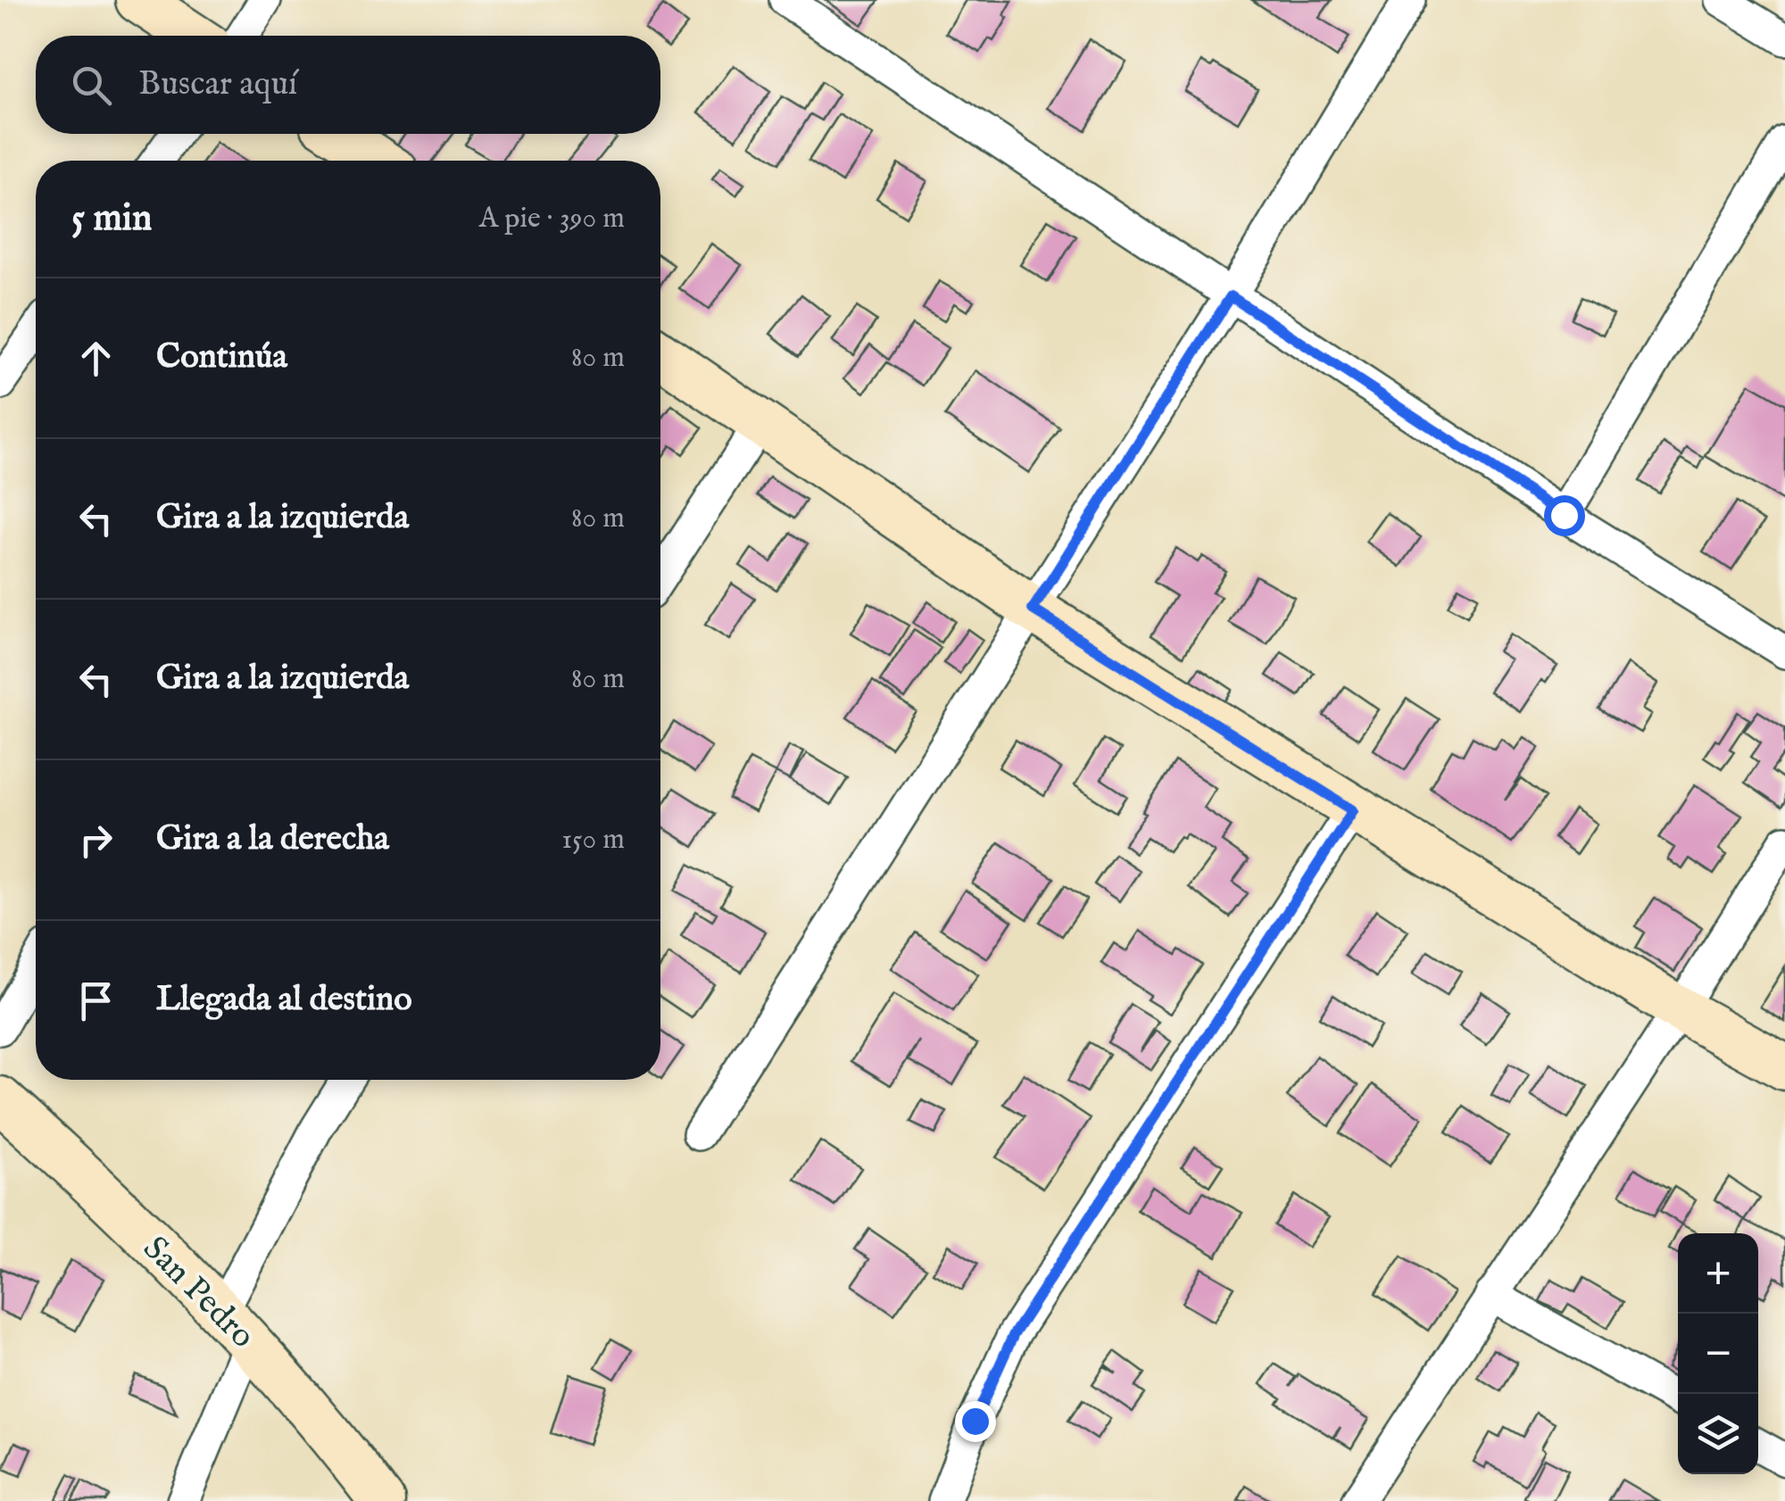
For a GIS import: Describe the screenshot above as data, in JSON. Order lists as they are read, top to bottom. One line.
{"streets":{"street":["San Pedro"]},"page":{"search":"Buscar aquí","heading":["5 min","A pie · 390 m"],"list":[["Continúa","80 m"],["Gira a la izquierda","80 m"],["Gira a la izquierda","80 m"],["Gira a la derecha","150 m"],"Llegada al destino"],"map_buttons":["+","−"]}}
